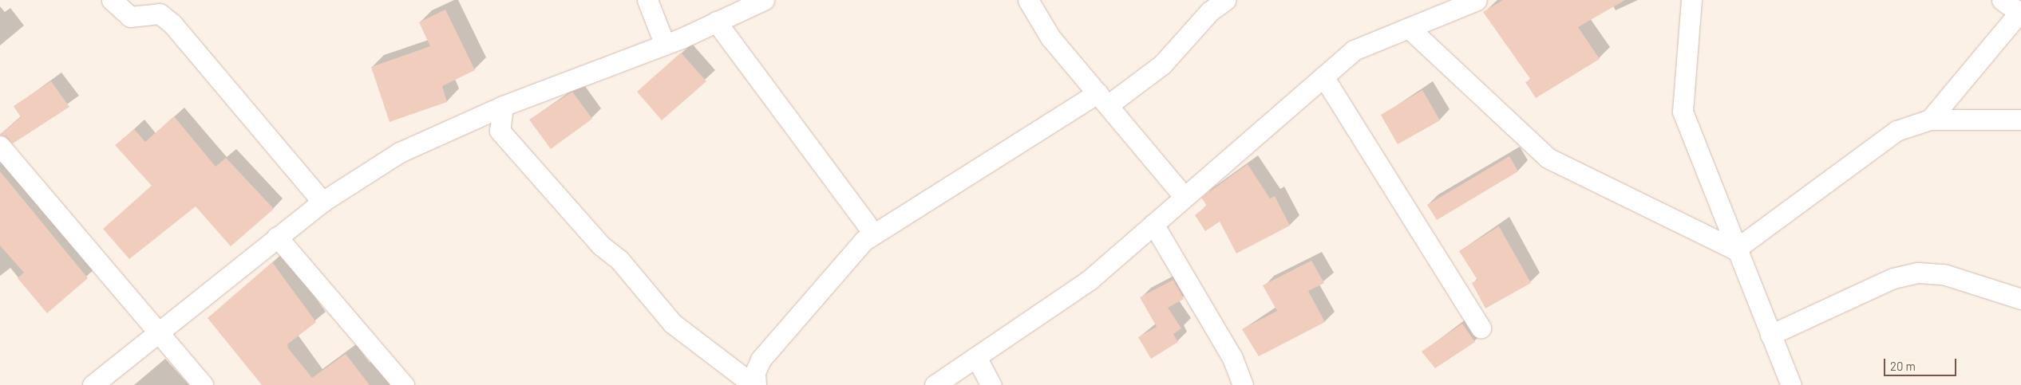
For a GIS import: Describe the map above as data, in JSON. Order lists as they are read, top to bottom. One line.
{"scale_bar":"20 m"}
